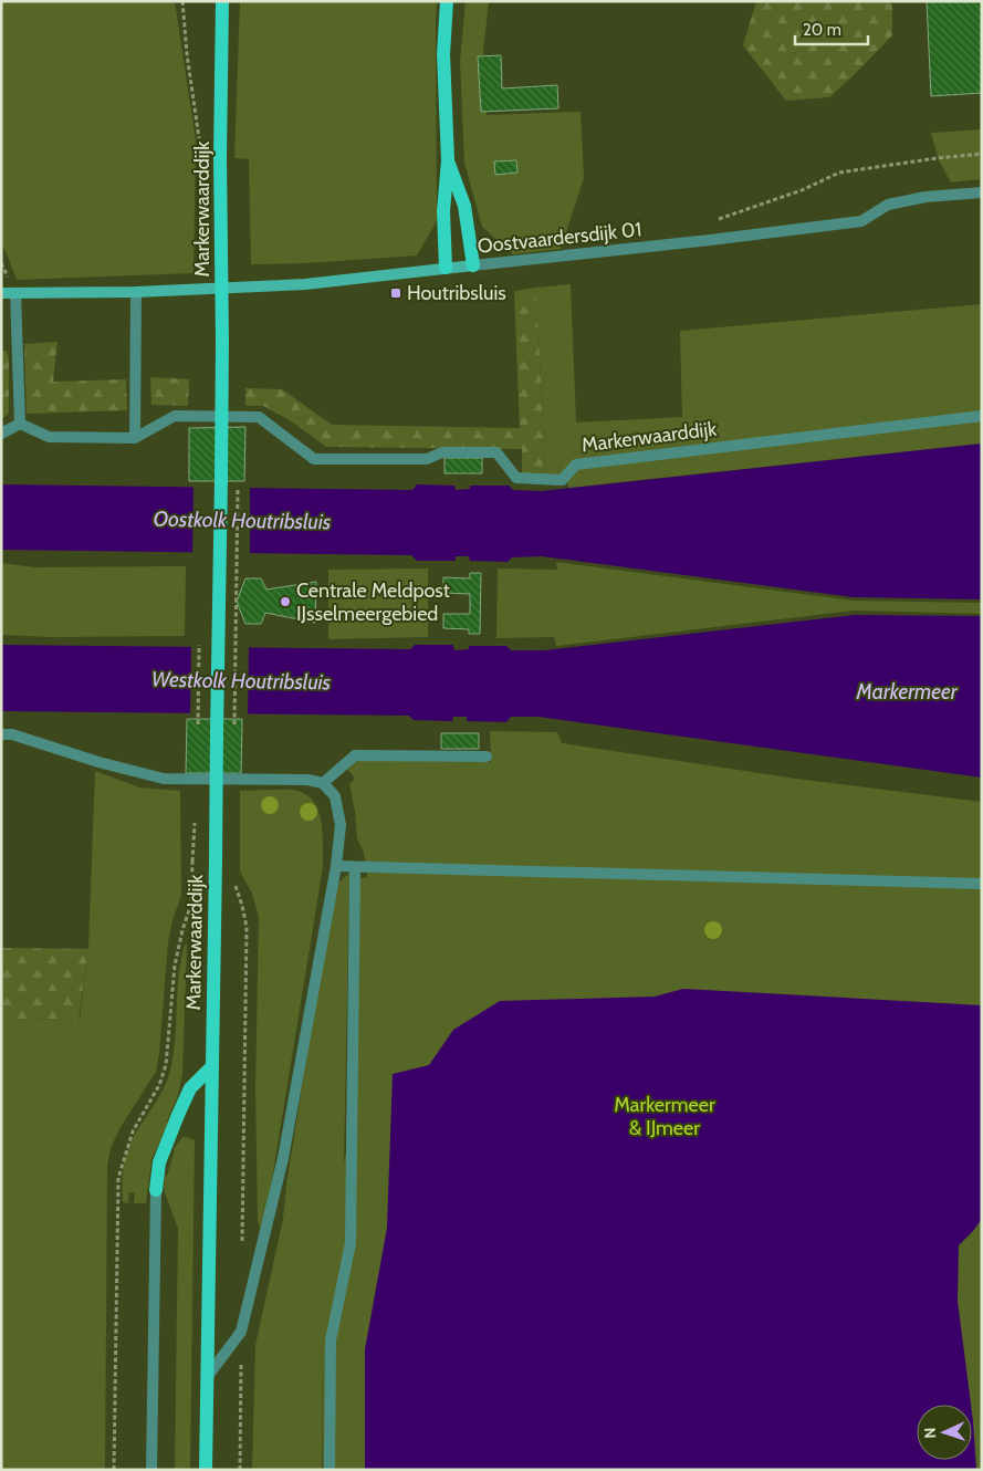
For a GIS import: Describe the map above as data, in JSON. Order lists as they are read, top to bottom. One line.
{"streets":{"main road":["Markerwaarddijk"],"street":["Oostvaardersdijk 01"]},"water":["Oostkolk Houtribsluis","Westkolk Houtribsluis","Markermeer"],"parks":["Markermeer & IJmeer"],"places":{"transit":["Houtribsluis"],"other":["Centrale Meldpost IJsselmeergebied"]},"scale_bar":"20 m","north":"left"}
